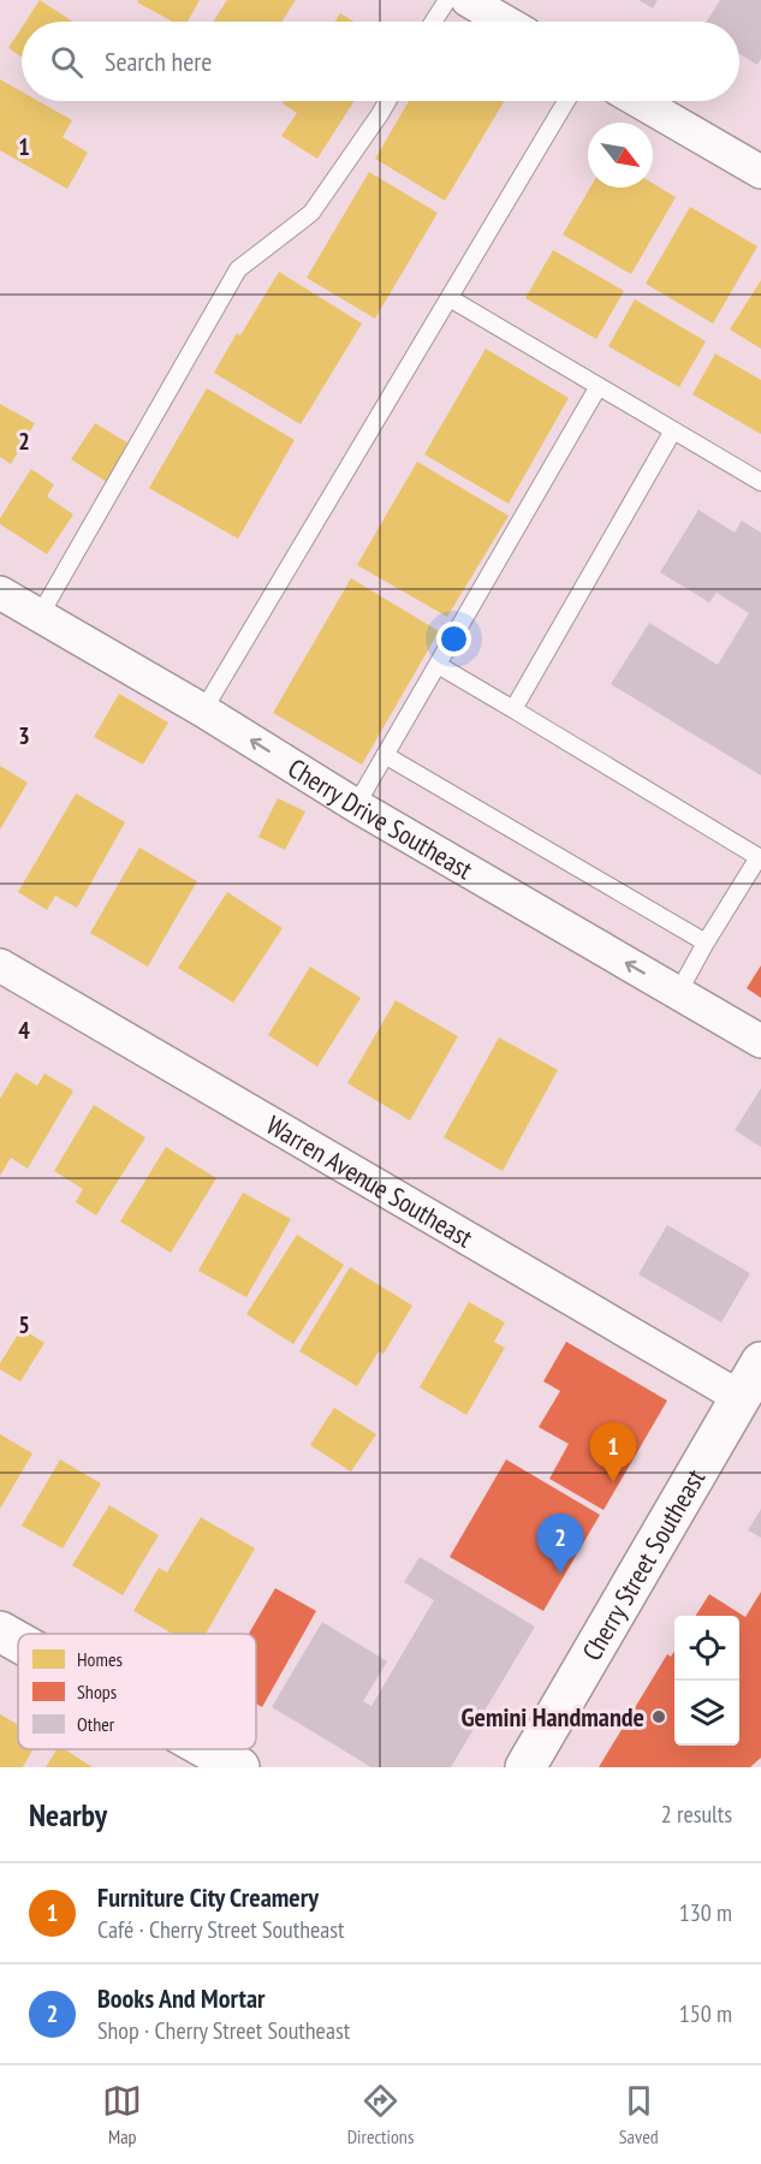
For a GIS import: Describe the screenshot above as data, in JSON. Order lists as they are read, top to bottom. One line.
{"streets":{"street":["Cherry Drive Southeast","Warren Avenue Southeast","Cherry Street Southeast"]},"crossings":[["Warren Avenue Southeast","Cherry Street Southeast"]],"one_way":["Cherry Drive Southeast"],"places":["Gemini Handmande"],"legend":["Homes","Shops","Other"],"north":"bottom right","page":{"search":"Search here","pins":["1","2"],"heading":["Nearby","2 results"],"list":[{"mark":"1","name":"Furniture City Creamery","note":"Café · Cherry Street Southeast","value":"130 m"},{"mark":"2","name":"Books And Mortar","note":"Shop · Cherry Street Southeast","value":"150 m"}],"nav":["Map","Directions","Saved"]},"grid":{"rows":["1","2","3","4","5"]}}
